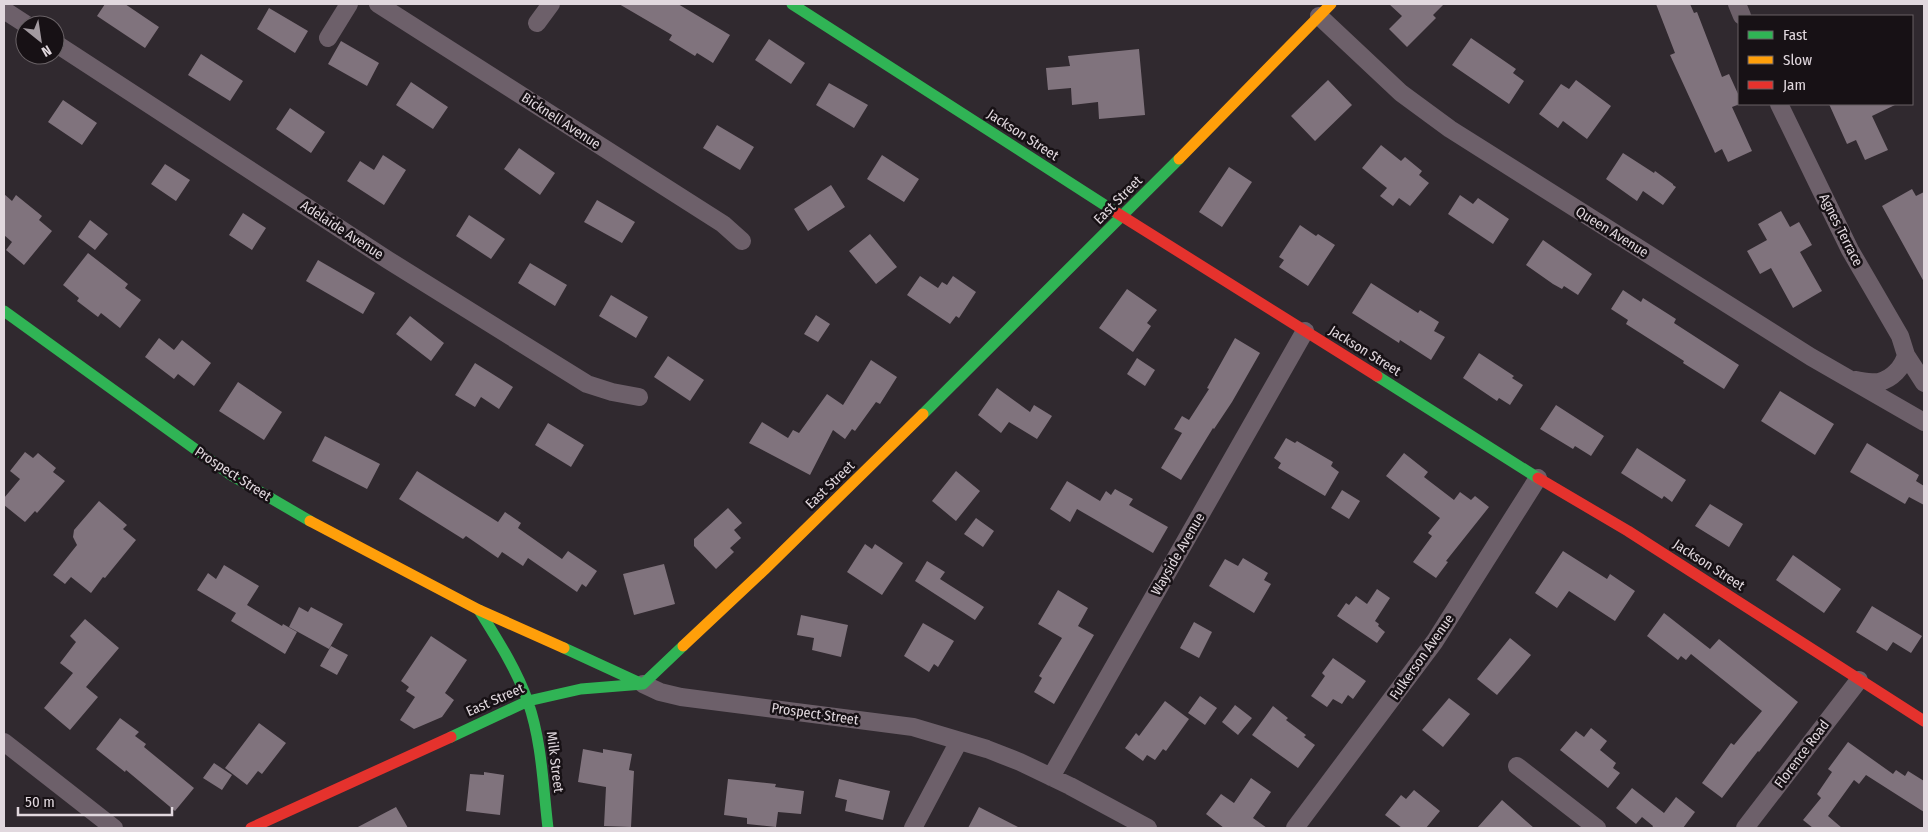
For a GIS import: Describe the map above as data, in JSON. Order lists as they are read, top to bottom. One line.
{"streets":{"main road":["Jackson Street","East Street","Prospect Street","Milk Street"],"street":["Bicknell Avenue","Adelaide Avenue","Agnes Terrace","Queen Avenue","Wayside Avenue","Fulkerson Avenue","Florence Road"]},"crossings":[["Jackson Street","East Street"],["Jackson Street","Wayside Avenue"],["Jackson Street","Fulkerson Avenue"],["Jackson Street","Florence Road"],["East Street","Queen Avenue"],["East Street","Prospect Street"],["East Street","Milk Street"],["Prospect Street","Wayside Avenue"]],"legend":["Fast","Slow","Jam"],"scale_bar":"50 m","north":"bottom right"}
